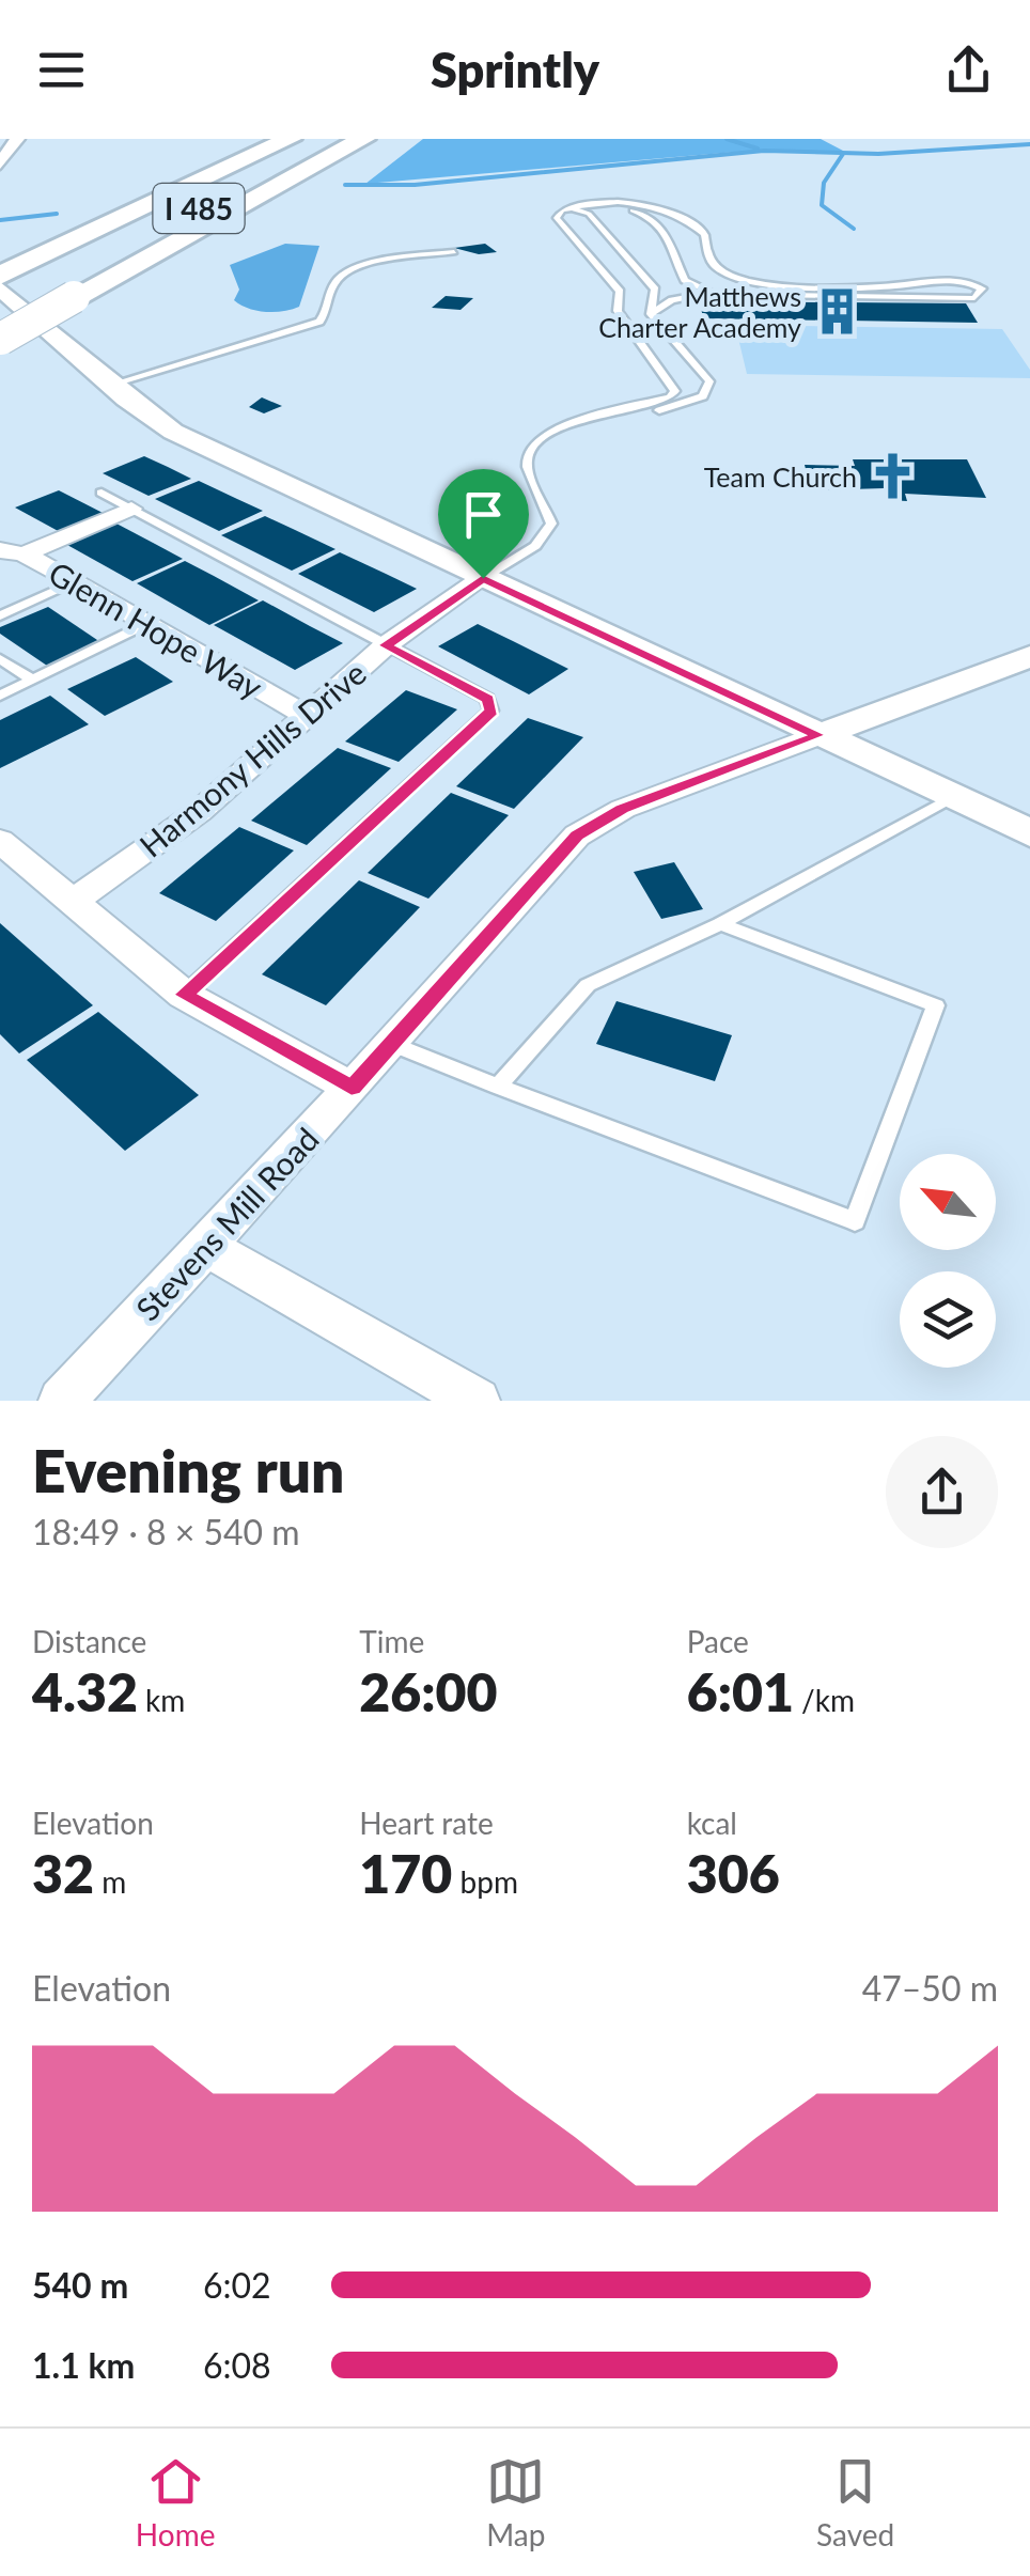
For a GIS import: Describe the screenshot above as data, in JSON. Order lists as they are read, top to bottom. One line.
{"streets":{"highway":["I 485"],"street":["Glenn Hope Way","Harmony Hills Drive","Stevens Mill Road"]},"crossings":[["Glenn Hope Way","Harmony Hills Drive"]],"places":{"building":["Matthews Charter Academy"],"church":["Team Church"]},"north":"top left","page":{"header":"Sprintly","heading":["Evening run","18:49 · 8 × 540 m"],"stats":[["Distance","4.32 km"],["Time","26:00"],["Pace","6:01 /km"],["Elevation","32 m"],["Heart rate","170 bpm"],["kcal","306"]],"chart":["Elevation","47–50 m"],"list":[{"name":"540 m","note":"6:02"},{"name":"1.1 km","note":"6:08"}],"tabs":["Home","Map","Saved"]}}
